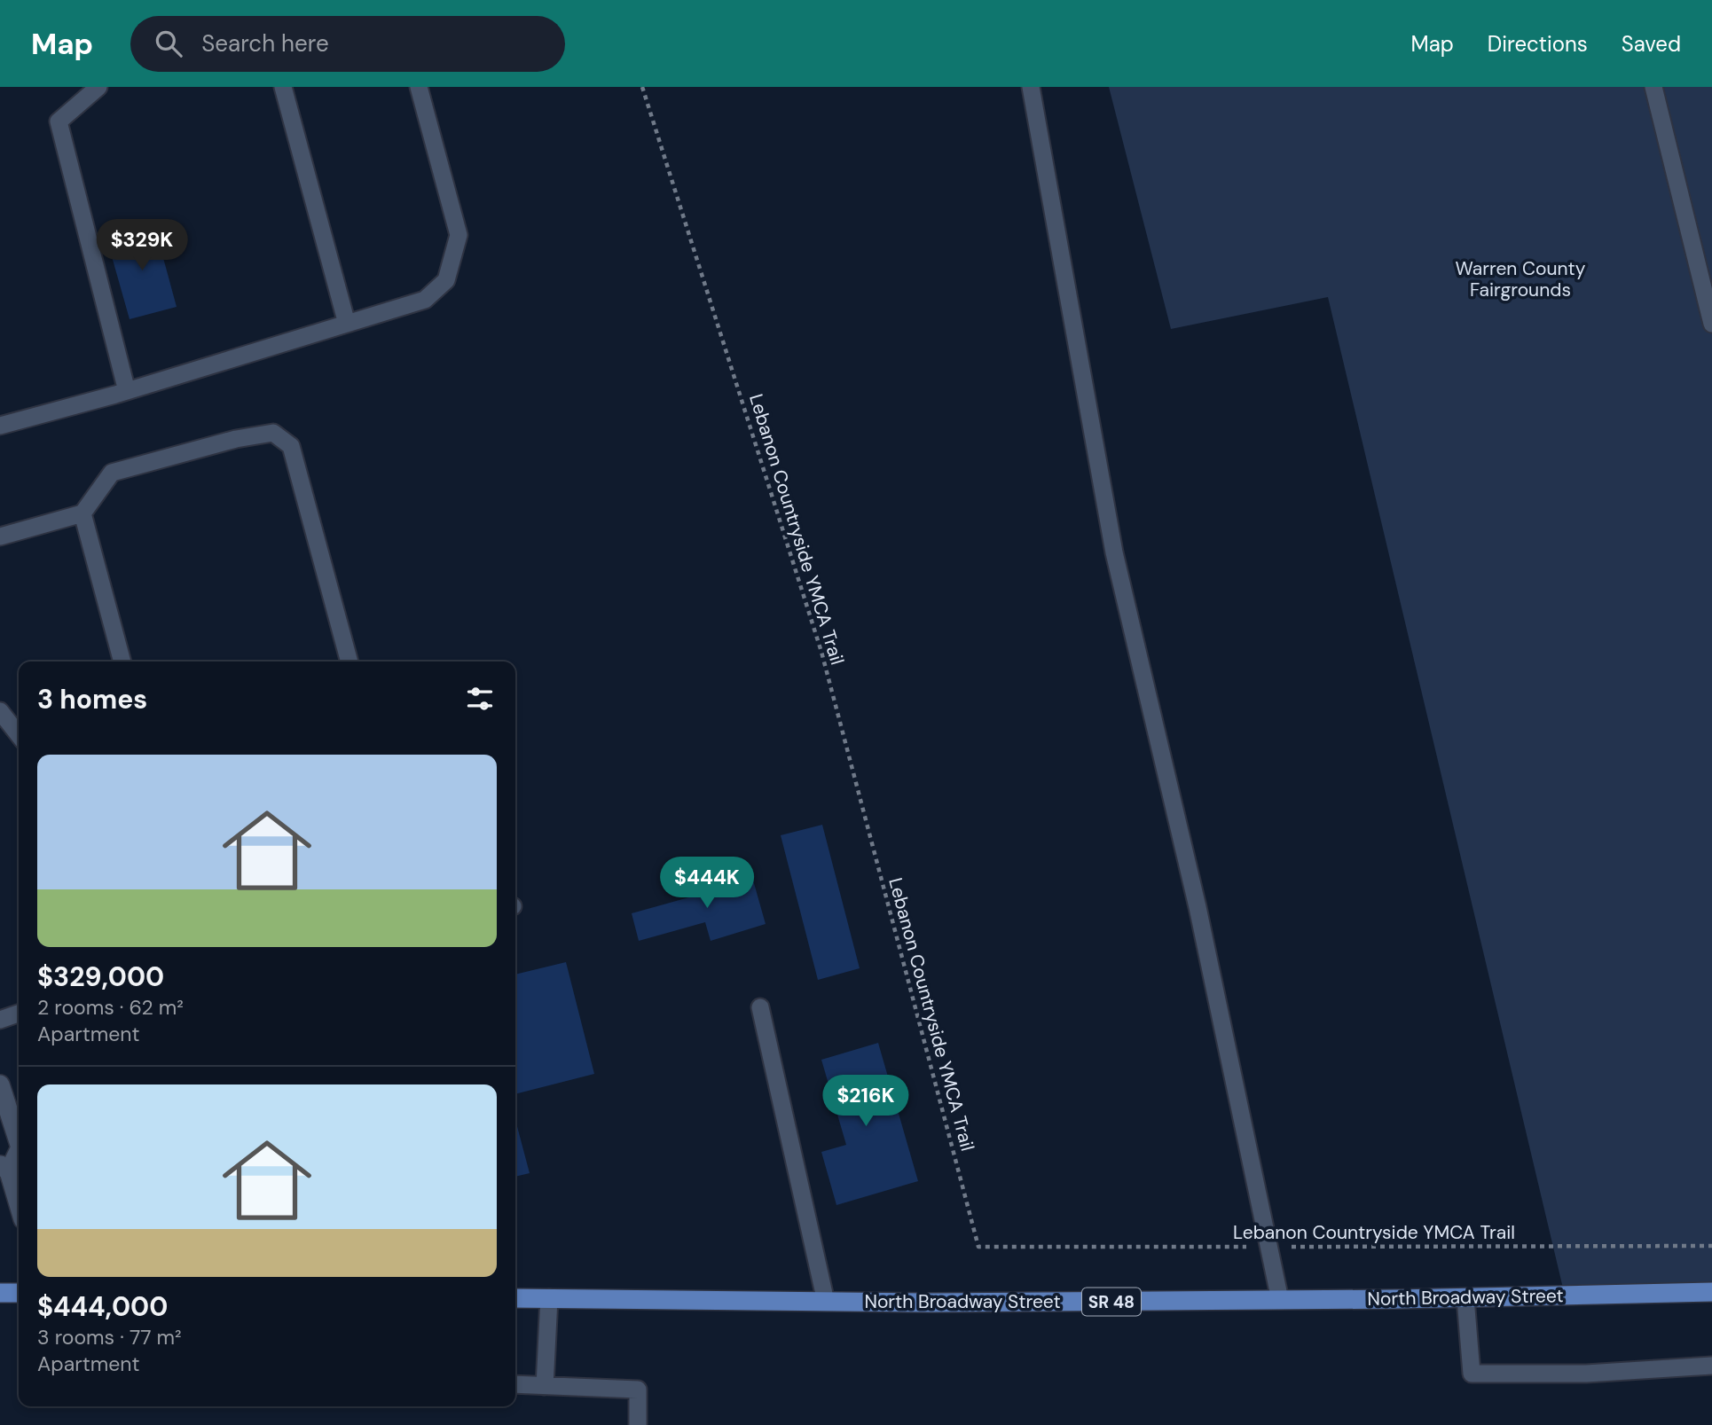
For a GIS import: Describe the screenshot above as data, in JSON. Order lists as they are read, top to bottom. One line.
{"streets":{"main road":["North Broadway Street","SR 48"],"path":["Lebanon Countryside YMCA Trail"]},"parks":["Warren County Fairgrounds"],"page":{"header":"Map","search":"Search here","nav":["Map","Directions","Saved"],"price":["$329K","$444K","$216K"],"heading":"3 homes","list":[{"name":"$329,000","note":"2 rooms · 62 m² · Apartment"},{"name":"$444,000","note":"3 rooms · 77 m² · Apartment"}]}}
